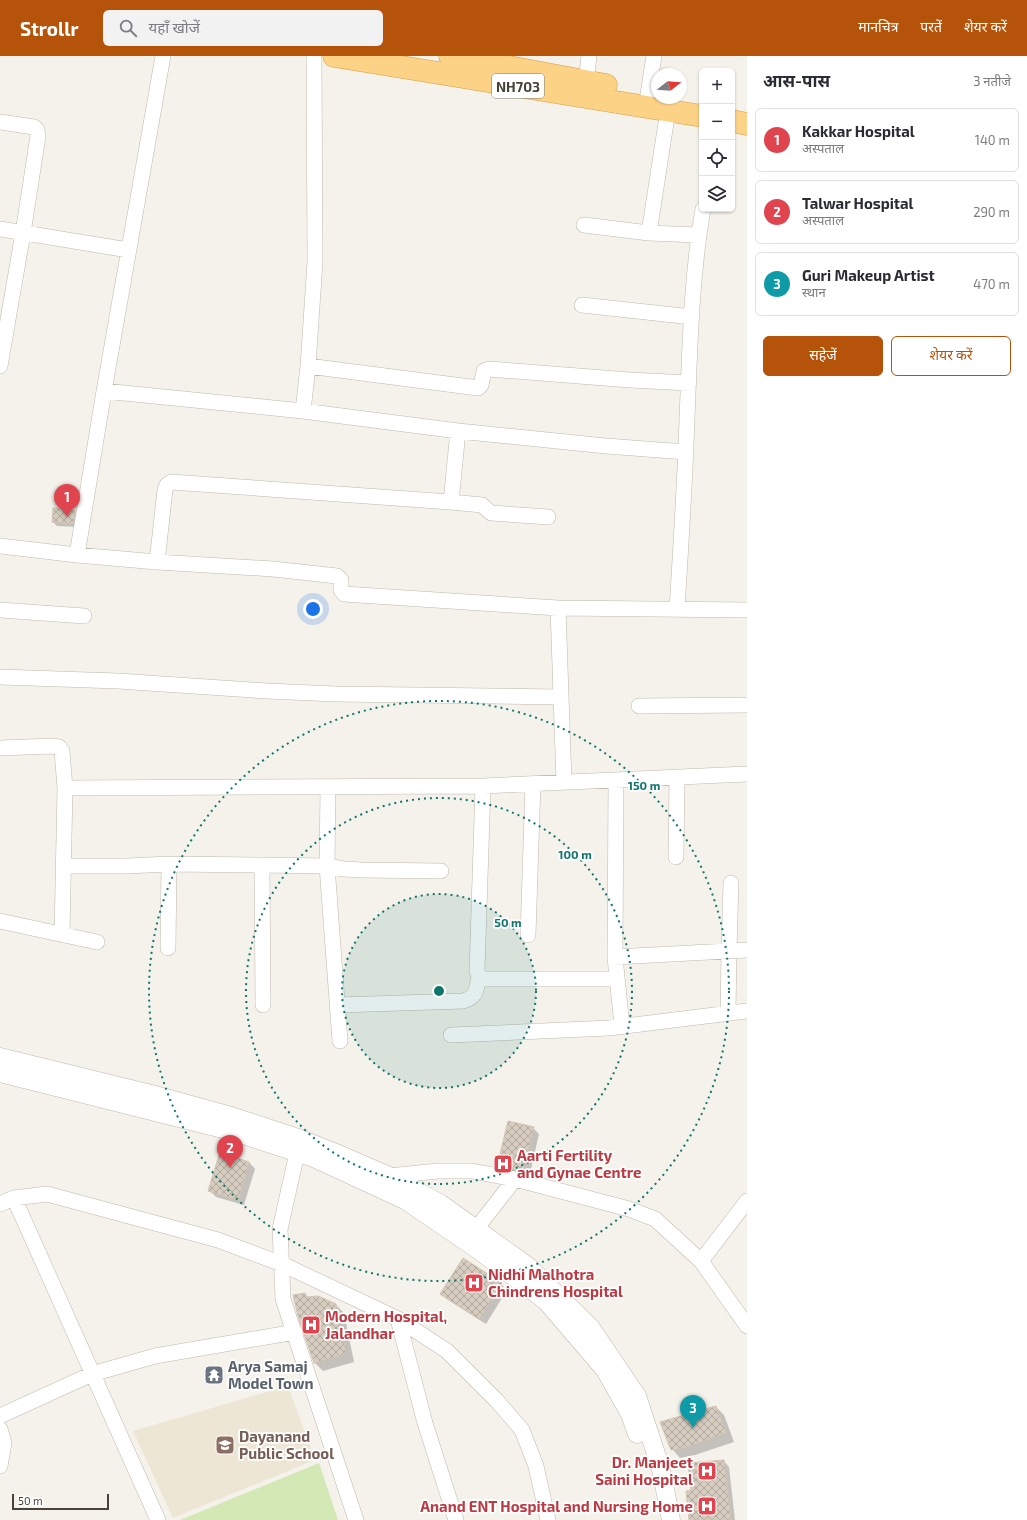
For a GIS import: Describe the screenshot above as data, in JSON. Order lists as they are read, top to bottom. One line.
{"streets":{"highway":["NH703"]},"places":{"hospital":["Aarti Fertility and Gynae Centre","Nidhi Malhotra Chindrens Hospital","Modern Hospital, Jalandhar","Dr. Manjeet Saini Hospital","Anand ENT Hospital and Nursing Home"],"temple":["Arya Samaj Model Town"],"school or university":["Dayanand Public School"]},"scale_bar":"50 m","north":"right","page":{"header":"Strollr","search":"यहाँ खोजें","nav":["मानचित्र","परतें","शेयर करें"],"heading":["आस-पास","3 नतीजे"],"map_buttons":["+","−"],"list":[{"mark":"1","name":"Kakkar Hospital","note":"अस्पताल","value":"140 m"},{"mark":"2","name":"Talwar Hospital","note":"अस्पताल","value":"290 m"},{"mark":"3","name":"Guri Makeup Artist","note":"स्थान","value":"470 m"}],"buttons":["सहेजें","शेयर करें"],"pins":["1","2","3"],"scale":"50 m"},"rings":["150 m","100 m","50 m"]}
